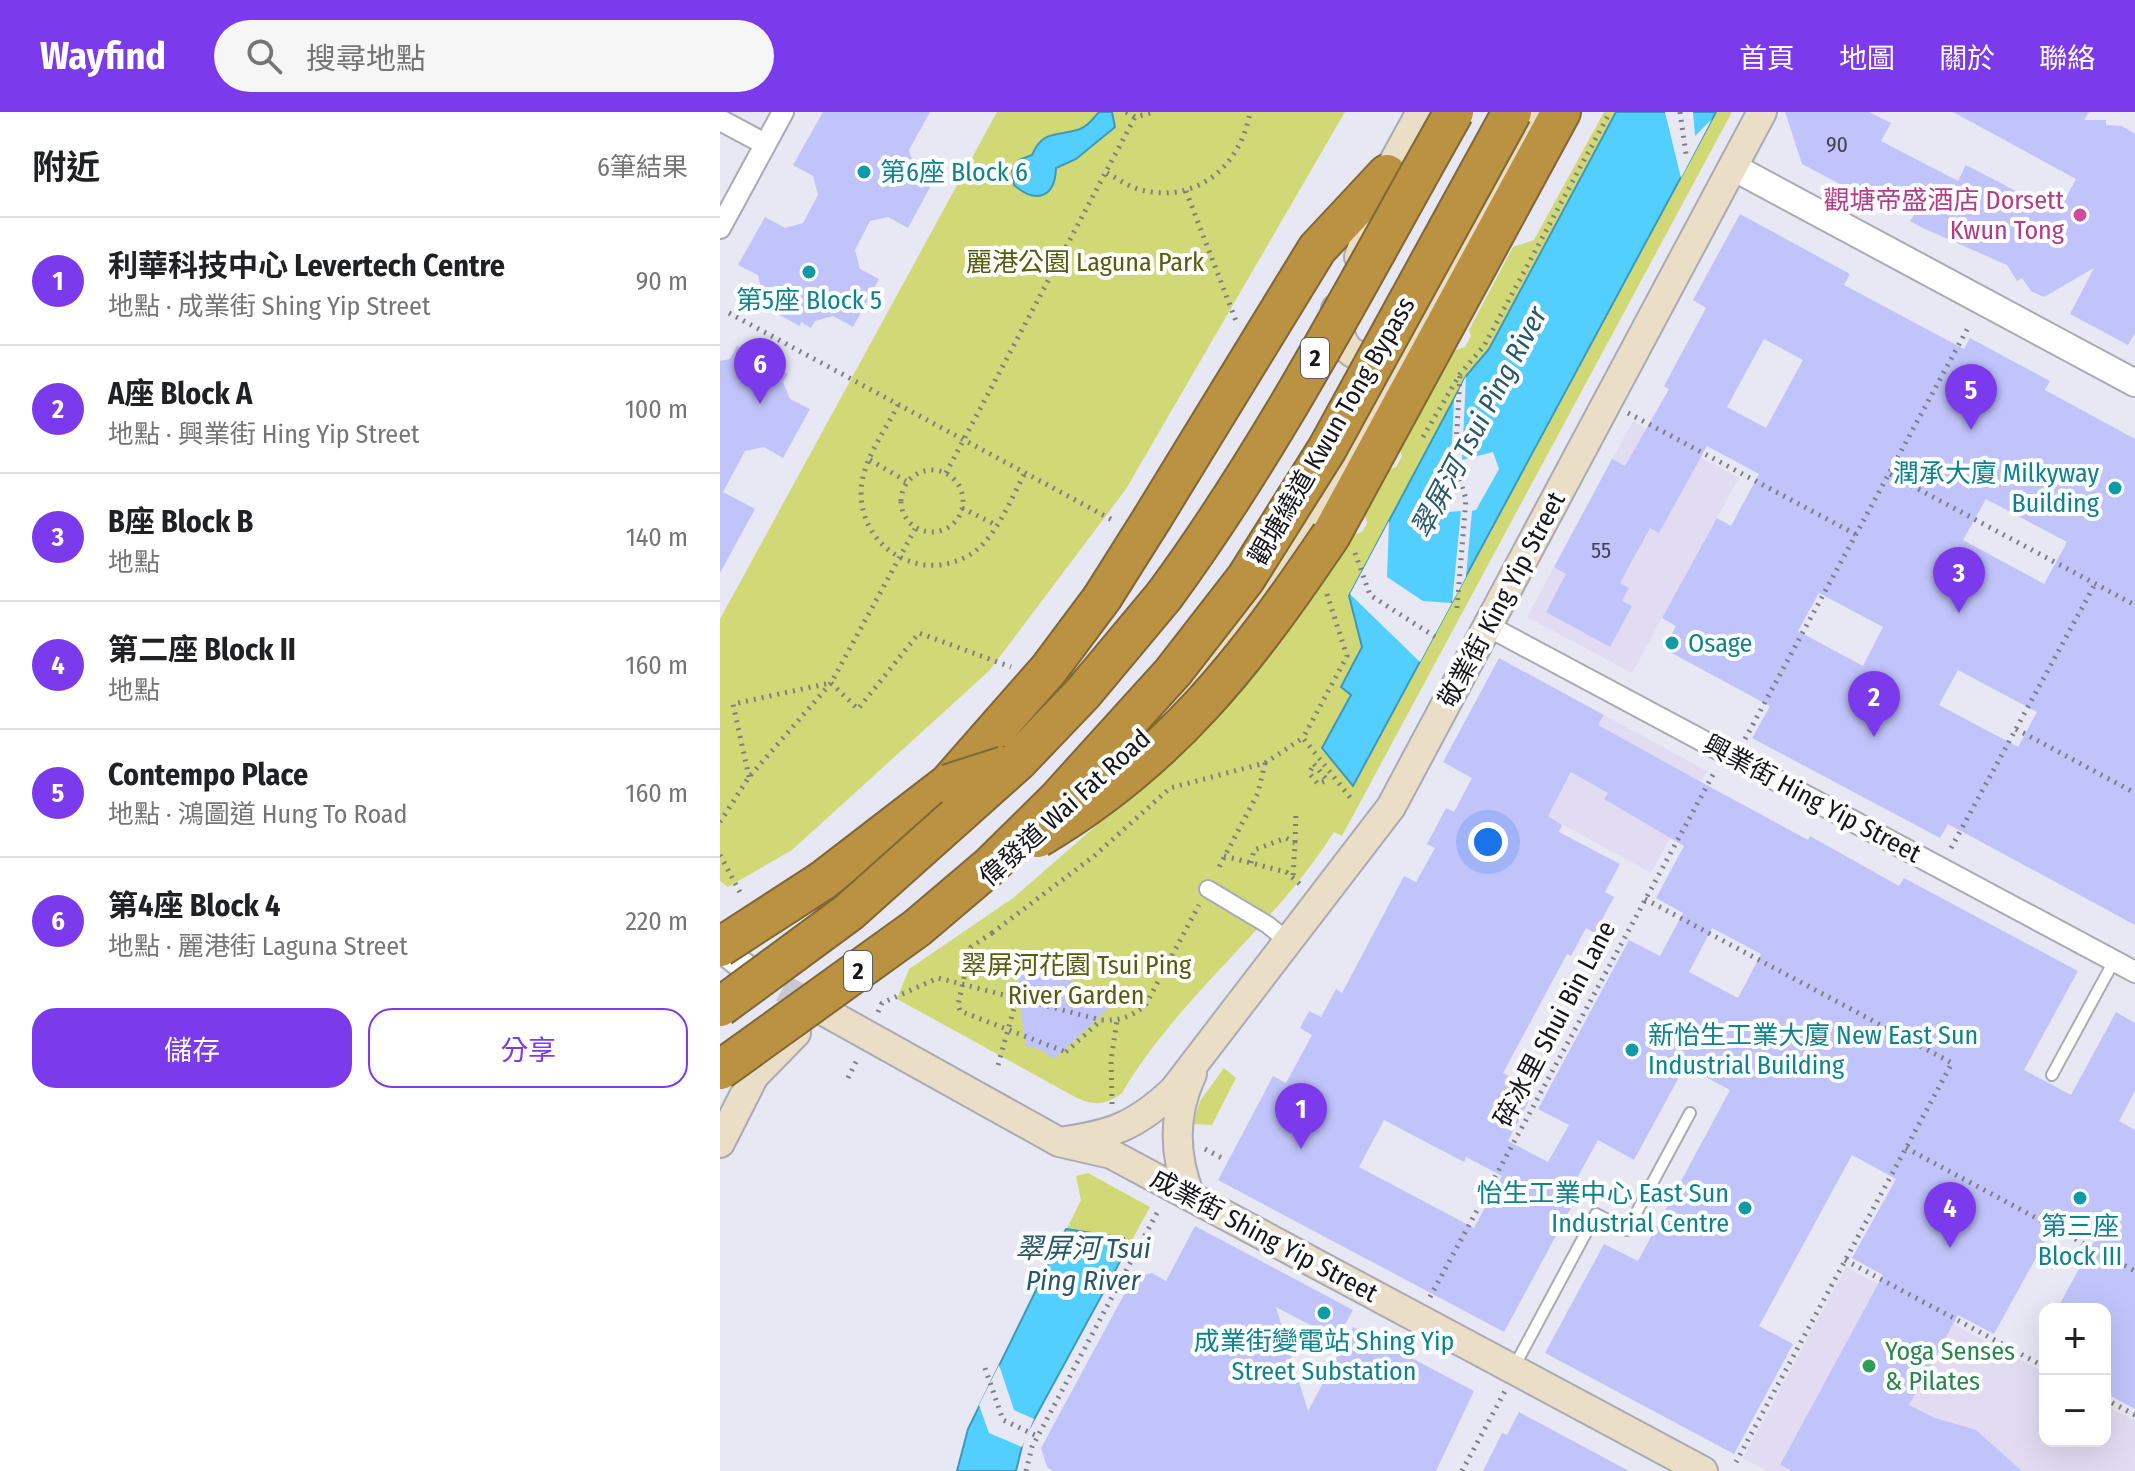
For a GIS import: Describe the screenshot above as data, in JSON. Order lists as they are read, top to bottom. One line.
{"streets":{"highway":["2","觀塘繞道 Kwun Tong Bypass"],"main road":["敬業街 King Yip Street","偉發道 Wai Fat Road","成業街 Shing Yip Street"],"street":["興業街 Hing Yip Street"],"path":["碎冰里 Shui Bin Lane"]},"crossings":[["敬業街 King Yip Street","興業街 Hing Yip Street"],["敬業街 King Yip Street","成業街 Shing Yip Street"],["偉發道 Wai Fat Road","成業街 Shing Yip Street"]],"water":["翠屏河 Tsui Ping River"],"parks":["麗港公園 Laguna Park","翠屏河花園 Tsui Ping River Garden"],"places":["第6座 Block 6","觀塘帝盛酒店 Dorsett Kwun Tong","第5座 Block 5","潤承大廈 Milkyway Building","Osage","新怡生工業大廈 New East Sun Industrial Building","第三座 Block III","怡生工業中心 East Sun Industrial Centre","成業街變電站 Shing Yip Street Substation","Yoga Senses & Pilates"],"house_numbers":["90","55"],"page":{"header":"Wayfind","search":"搜尋地點","nav":["首頁","地圖","關於","聯絡"],"heading":["附近","6筆結果"],"list":[{"mark":"1","name":"利華科技中心 Levertech Centre","note":"地點 · 成業街 Shing Yip Street","value":"90 m"},{"mark":"2","name":"A座 Block A","note":"地點 · 興業街 Hing Yip Street","value":"100 m"},{"mark":"3","name":"B座 Block B","note":"地點","value":"140 m"},{"mark":"4","name":"第二座 Block II","note":"地點","value":"160 m"},{"mark":"5","name":"Contempo Place","note":"地點 · 鴻圖道 Hung To Road","value":"160 m"},{"mark":"6","name":"第4座 Block 4","note":"地點 · 麗港街 Laguna Street","value":"220 m"}],"pins":["6","5","3","2","1","4"],"buttons":["儲存","分享"],"map_buttons":["+","−"]}}
